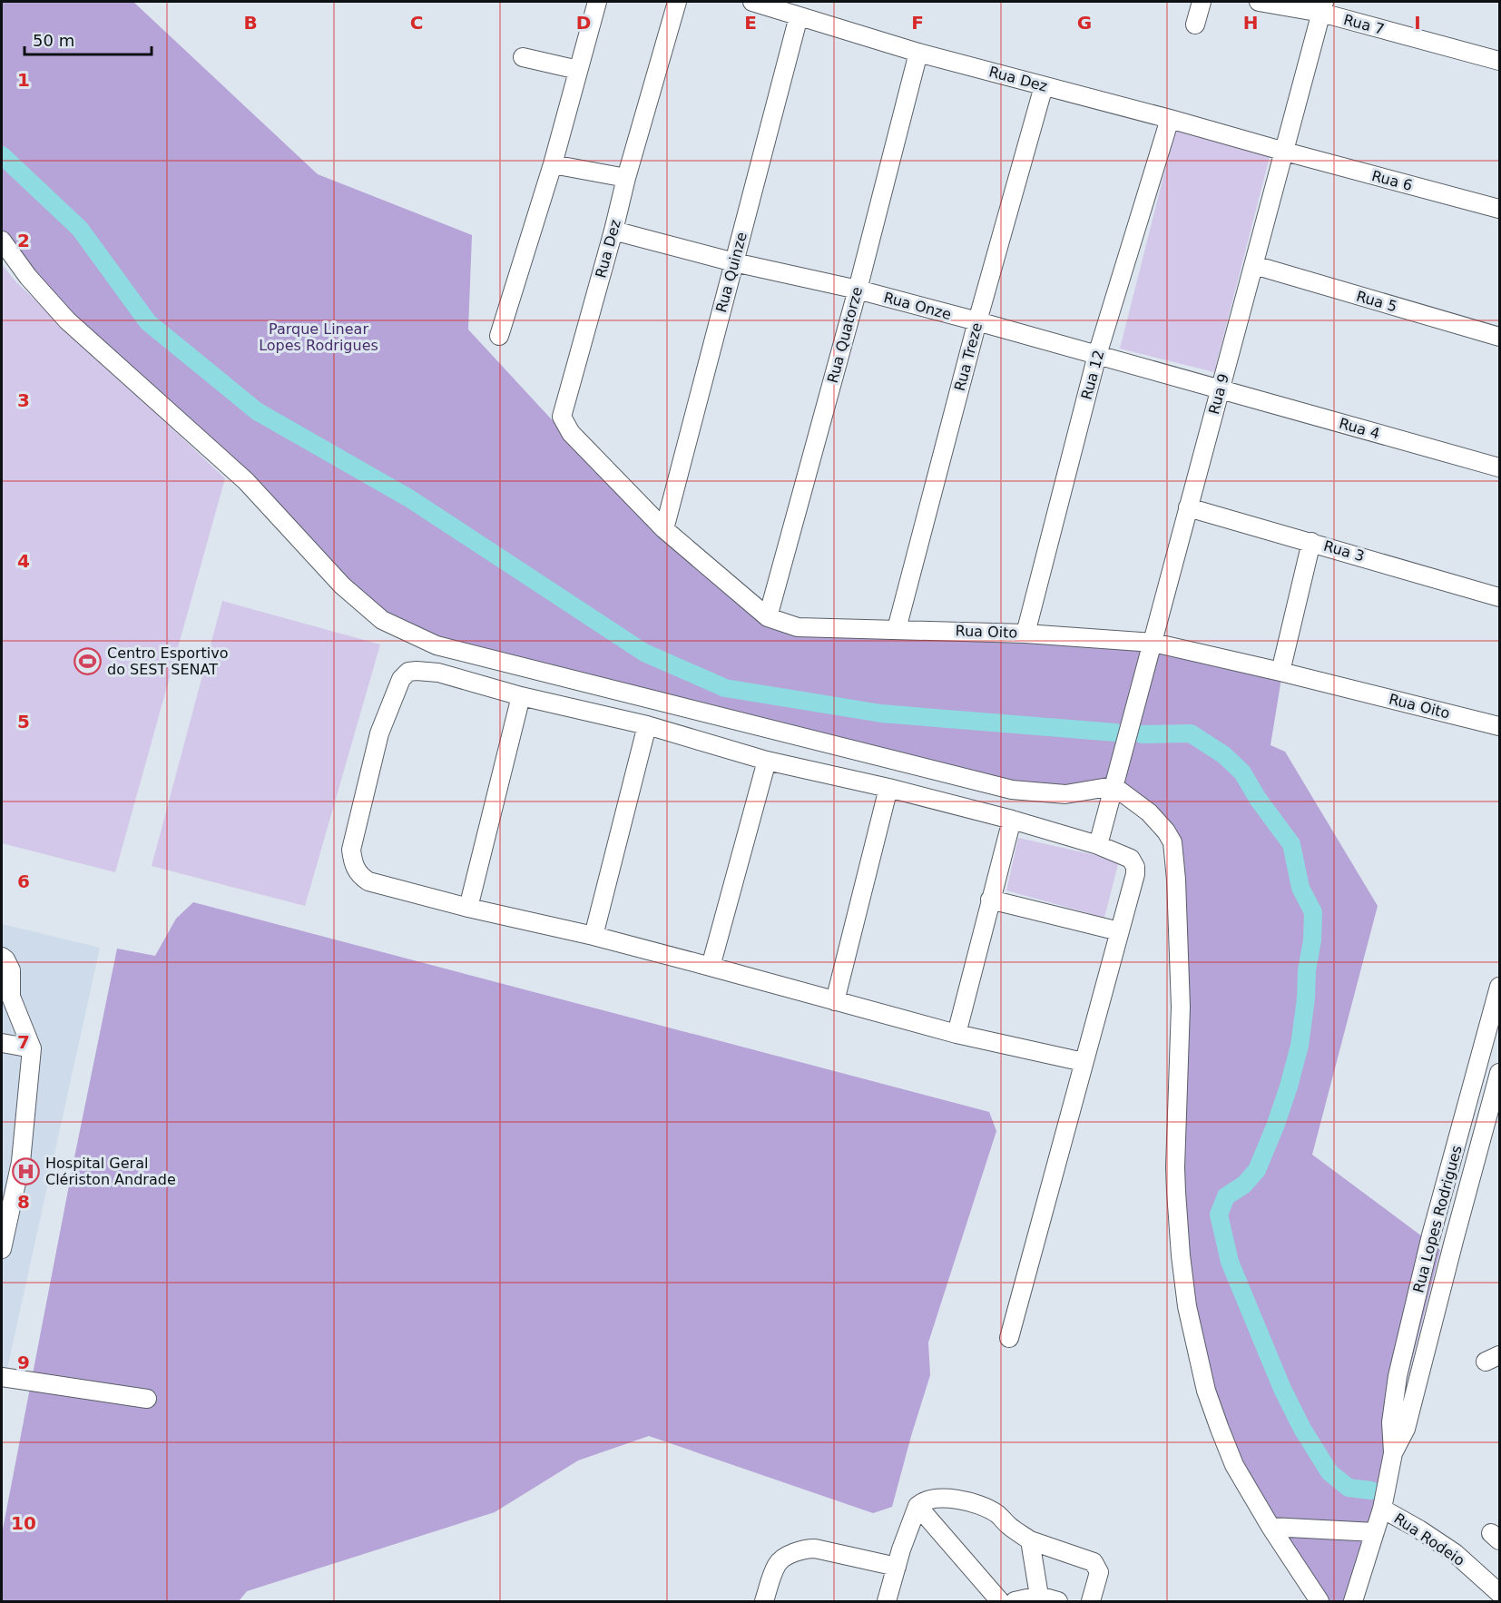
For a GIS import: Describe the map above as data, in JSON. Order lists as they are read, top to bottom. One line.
{"streets":{"street":["Rua 7","Rua Dez","Rua 6","Rua Quinze","Rua 5","Rua Onze","Rua Quatorze","Rua Treze","Rua 12","Rua 9","Rua 4","Rua 3","Rua Oito","Rua Lopes Rodrigues","Rua Rodeio"]},"crossings":[["Rua 7","Rua 9"],["Rua Dez","Rua 6"],["Rua Dez","Rua Quinze"],["Rua Dez","Rua Onze"],["Rua Dez","Rua Quatorze"],["Rua Dez","Rua Treze"],["Rua Dez","Rua 12"],["Rua Dez","Rua 9"],["Rua Dez","Rua Oito"],["Rua 6","Rua 9"],["Rua Quinze","Rua Onze"],["Rua Quinze","Rua Oito"],["Rua 5","Rua 9"],["Rua Onze","Rua Quatorze"],["Rua Onze","Rua Treze"],["Rua Onze","Rua 12"],["Rua Onze","Rua 9"],["Rua Onze","Rua 4"],["Rua Quatorze","Rua Oito"],["Rua Treze","Rua Oito"],["Rua 12","Rua Oito"],["Rua 9","Rua 4"],["Rua 9","Rua 3"],["Rua 9","Rua Oito"],["Rua Lopes Rodrigues","Rua Rodeio"]],"parks":["Parque Linear Lopes Rodrigues"],"places":{"sports":["Centro Esportivo do SEST SENAT"],"hospital":["Hospital Geral Clériston Andrade"]},"scale_bar":"50 m","grid":{"columns":["B","C","D","E","F","G","H","I"],"rows":["1","2","3","4","5","6","7","8","9","10"]}}
